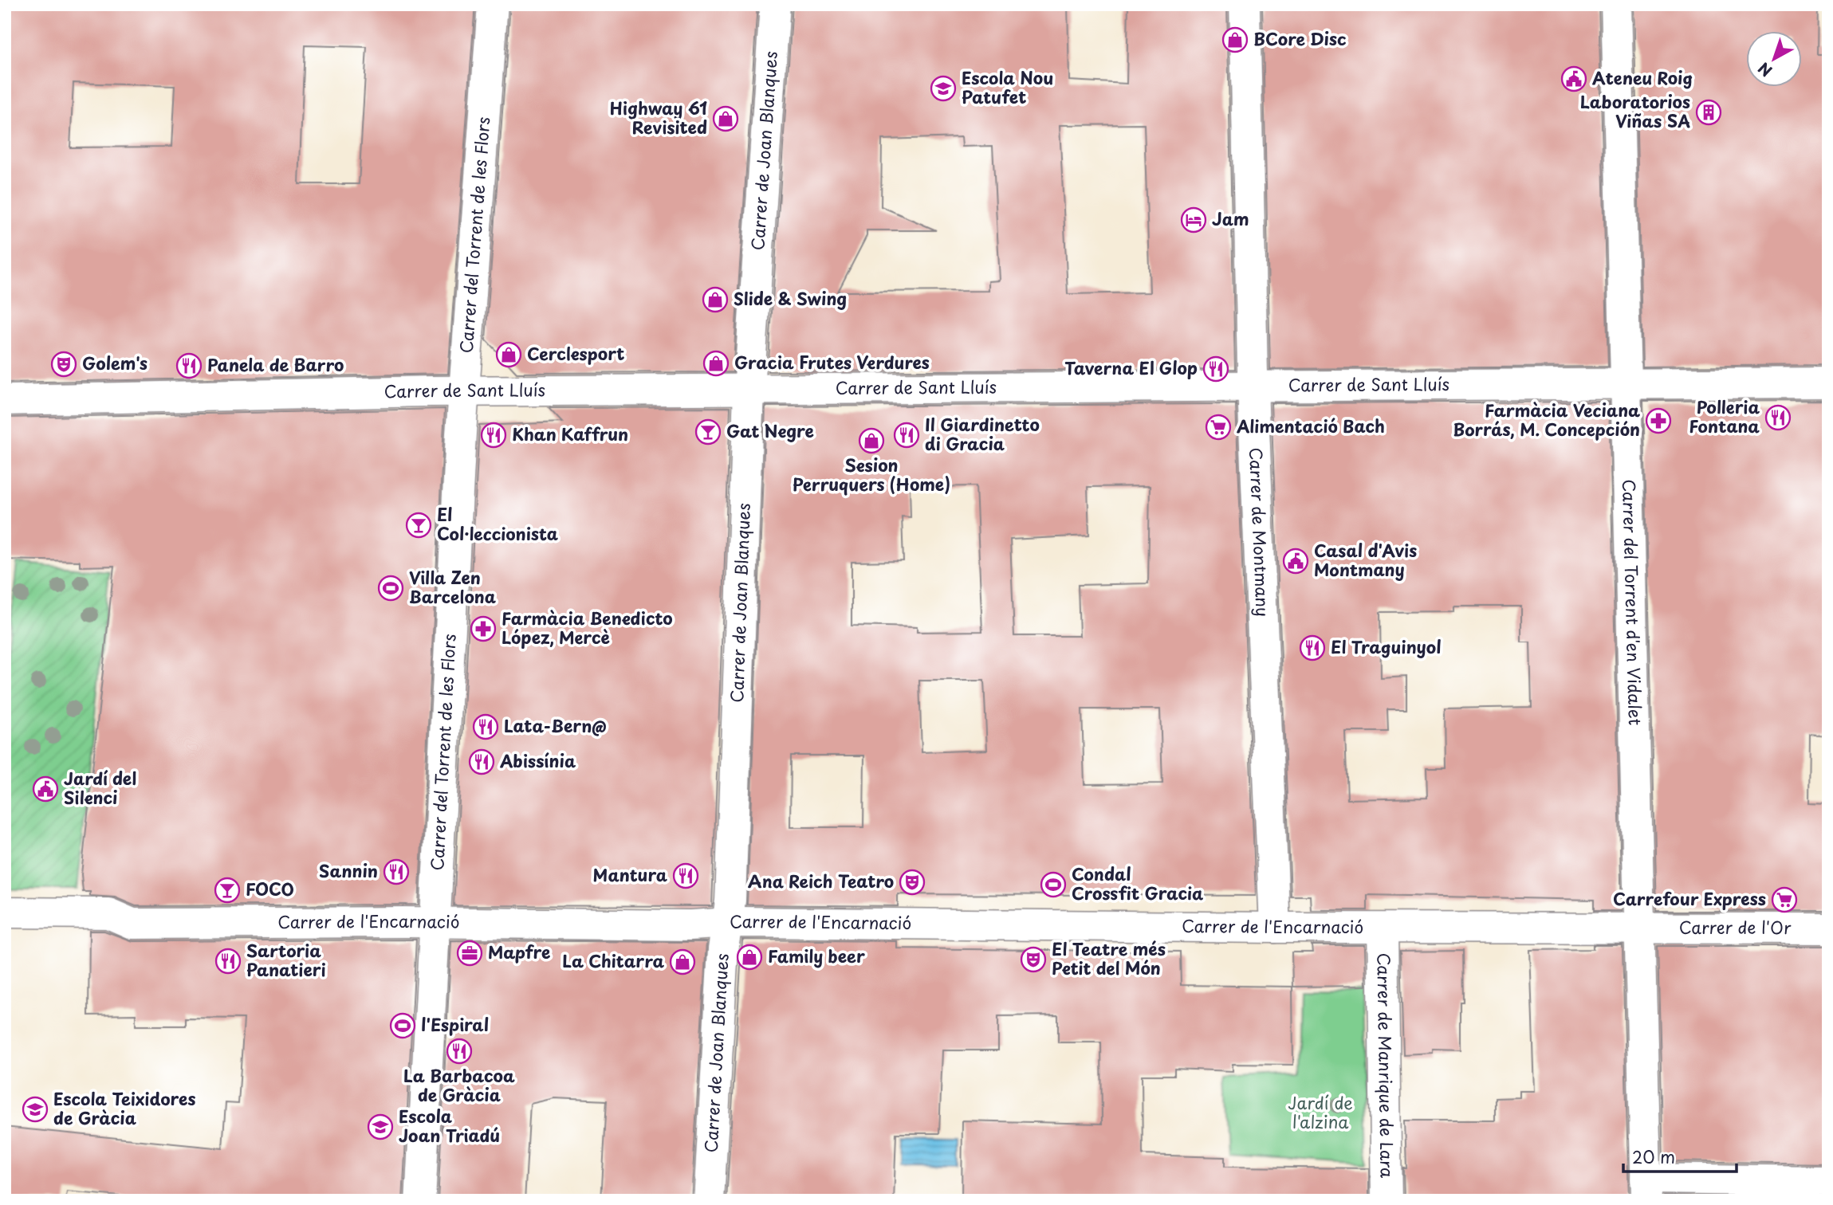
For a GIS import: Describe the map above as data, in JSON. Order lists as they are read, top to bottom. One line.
{"streets":{"street":["Carrer de Joan Blanques","Carrer del Torrent de les Flors","Carrer de Sant Lluís","Carrer de Montmany","Carrer del Torrent d'en Vidalet","Carrer de l'Encarnació","Carrer de l'Or","Carrer de Manrique de Lara"]},"crossings":[["Carrer de Joan Blanques","Carrer de Sant Lluís"],["Carrer de Joan Blanques","Carrer de l'Encarnació"],["Carrer del Torrent de les Flors","Carrer de Sant Lluís"],["Carrer del Torrent de les Flors","Carrer de l'Encarnació"],["Carrer de Sant Lluís","Carrer de Montmany"],["Carrer de Sant Lluís","Carrer del Torrent d'en Vidalet"],["Carrer de Montmany","Carrer de l'Encarnació"],["Carrer del Torrent d'en Vidalet","Carrer de l'Encarnació"],["Carrer del Torrent d'en Vidalet","Carrer de l'Or"],["Carrer de l'Encarnació","Carrer de l'Or"],["Carrer de l'Encarnació","Carrer de Manrique de Lara"]],"parks":["Jardí de l'alzina"],"places":{"shop":["BCore Disc","Highway 61 Revisited","Slide & Swing","Cerclesport","Gracia Frutes Verdures","Sesion Perruquers (Home)","Family beer","La Chitarra"],"public building":["Ateneu Roig","Casal d'Avis Montmany","Jardí del Silenci"],"school or university":["Escola Nou Patufet","Escola Teixidores de Gràcia","Escola Joan Triadú"],"building":["Laboratorios Viñas SA"],"hotel":["Jam"],"theatre":["Golem's","Ana Reich Teatro","El Teatre més Petit del Món"],"restaurant":["Panela de Barro","Taverna El Glop","Polleria Fontana","Khan Kaffrun","Il Giardinetto di Gracia","El Traguinyol","Lata-Bern@","Abissínia","Sannin","Mantura","Sartoria Panatieri","La Barbacoa de Gràcia"],"pharmacy":["Farmàcia Veciana Borrás, M. Concepción","Farmàcia Benedicto López, Mercè"],"supermarket":["Alimentació Bach","Carrefour Express"],"bar":["Gat Negre","El Col·leccionista","FOCO"],"sports":["Villa Zen Barcelona","Condal Crossfit Gracia","l'Espiral"],"office":["Mapfre"]},"scale_bar":"20 m","north":"bottom left"}
